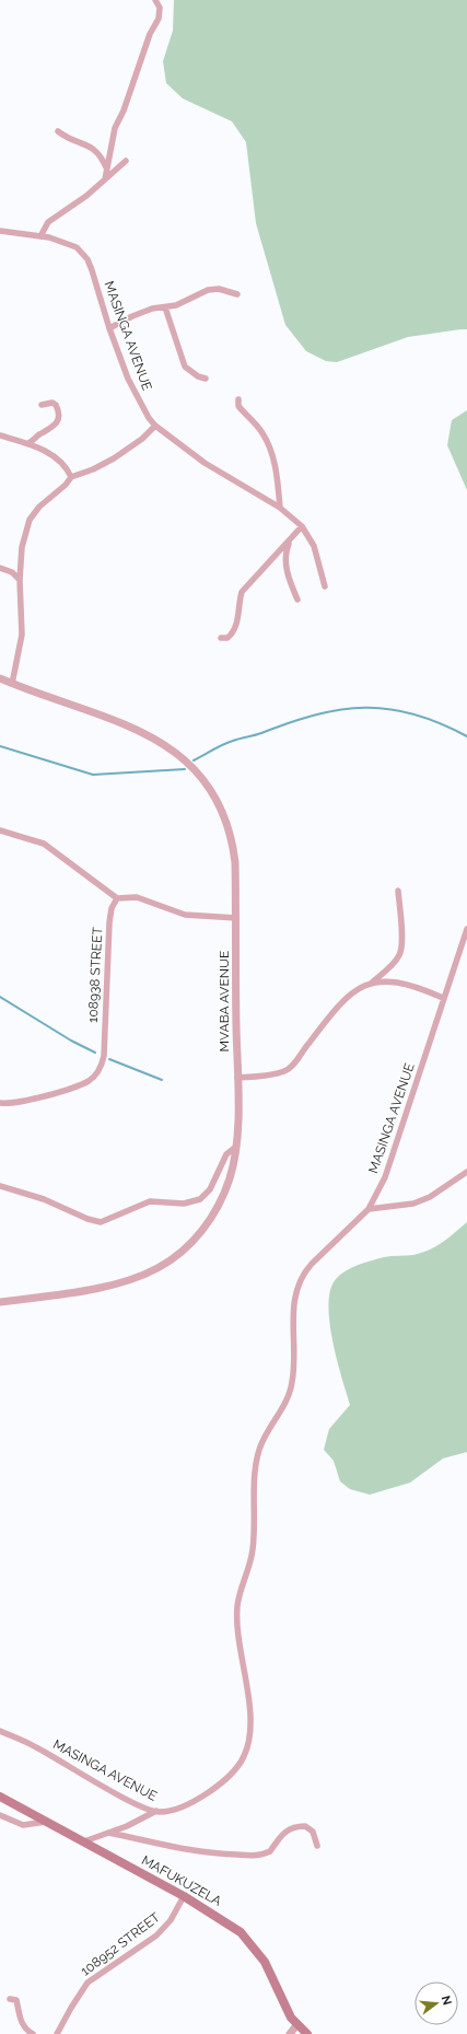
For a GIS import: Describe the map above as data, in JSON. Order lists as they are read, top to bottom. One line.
{"streets":{"main road":["MAFUKUZELA"],"street":["MASINGA AVENUE","108938 STREET","MVABA AVENUE","108952 STREET"]},"crossings":[["MAFUKUZELA","108952 STREET"]],"north":"right"}
